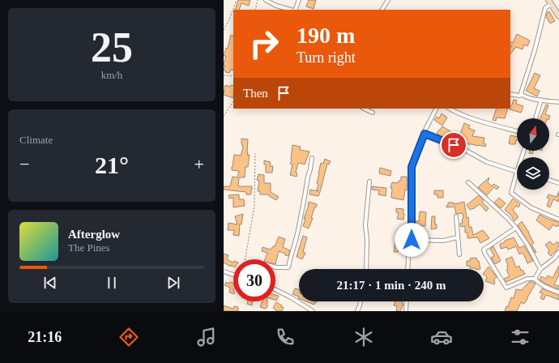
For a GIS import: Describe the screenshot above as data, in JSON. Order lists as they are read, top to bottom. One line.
{"north":"top","page":{"tile":[["25","km/h"],"Climate"],"turn":["190 m","Turn right"],"then":"Then","heat":["−","21°","+"],"song":["Afterglow","The Pines"],"limit":"30","trip":"21:17 · 1 min · 240 m","tabs":"21:16"}}
